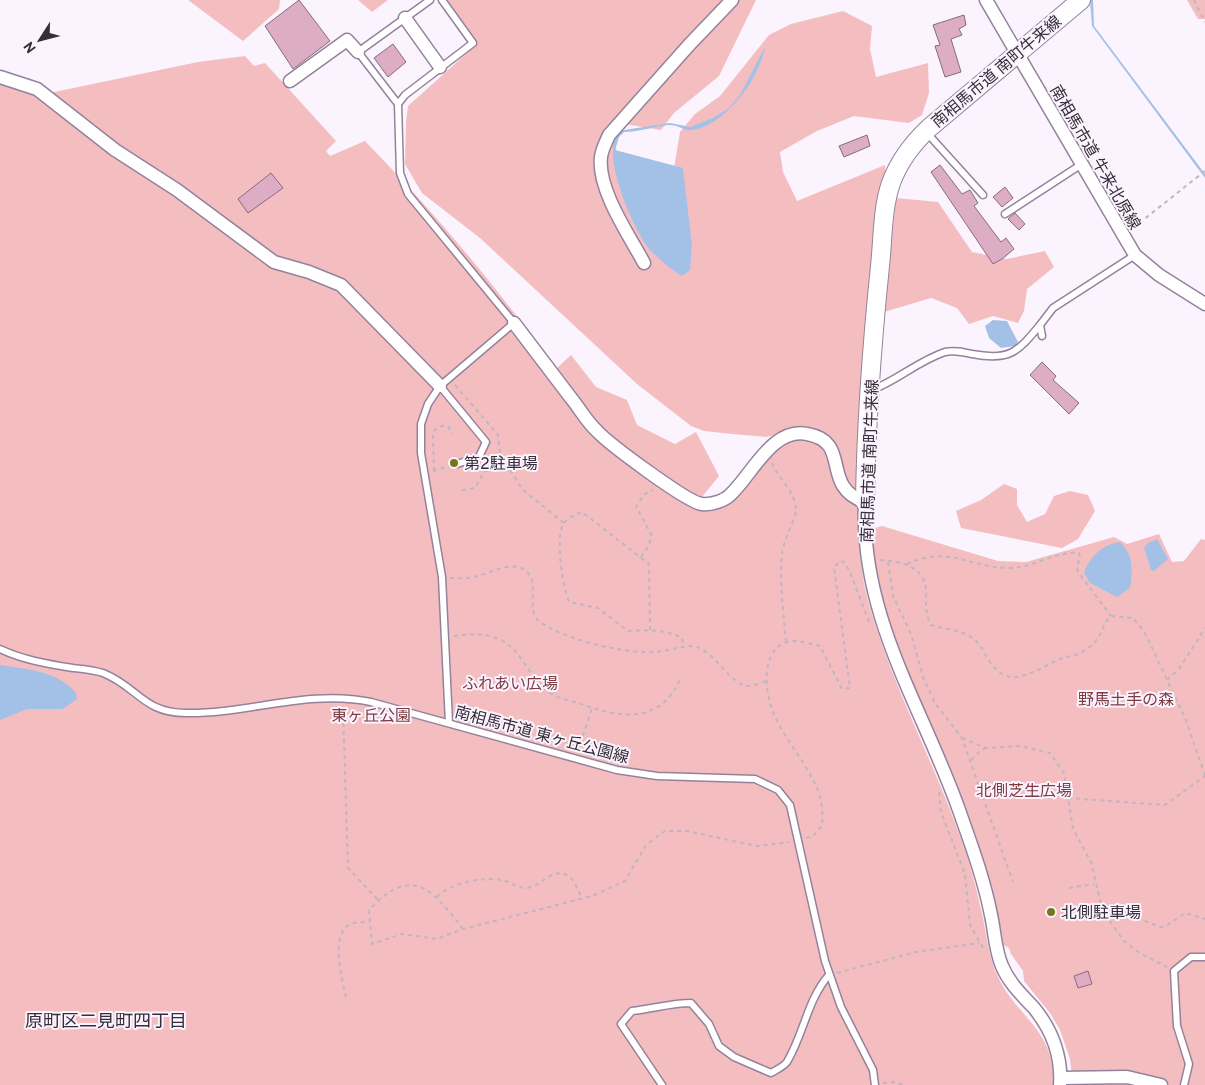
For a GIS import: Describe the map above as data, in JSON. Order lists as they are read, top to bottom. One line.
{"streets":{"street":["南相馬市道 南町牛来線","南相馬市道 牛来北原線"],"lane":["南相馬市道 東ヶ丘公園線"]},"crossings":[["南相馬市道 南町牛来線","南相馬市道 牛来北原線"]],"districts":["原町区二見町四丁目"],"parks":["ふれあい広場","野馬土手の森","東ヶ丘公園","北側芝生広場"],"places":["第2駐車場","北側駐車場"],"north":"bottom left"}
